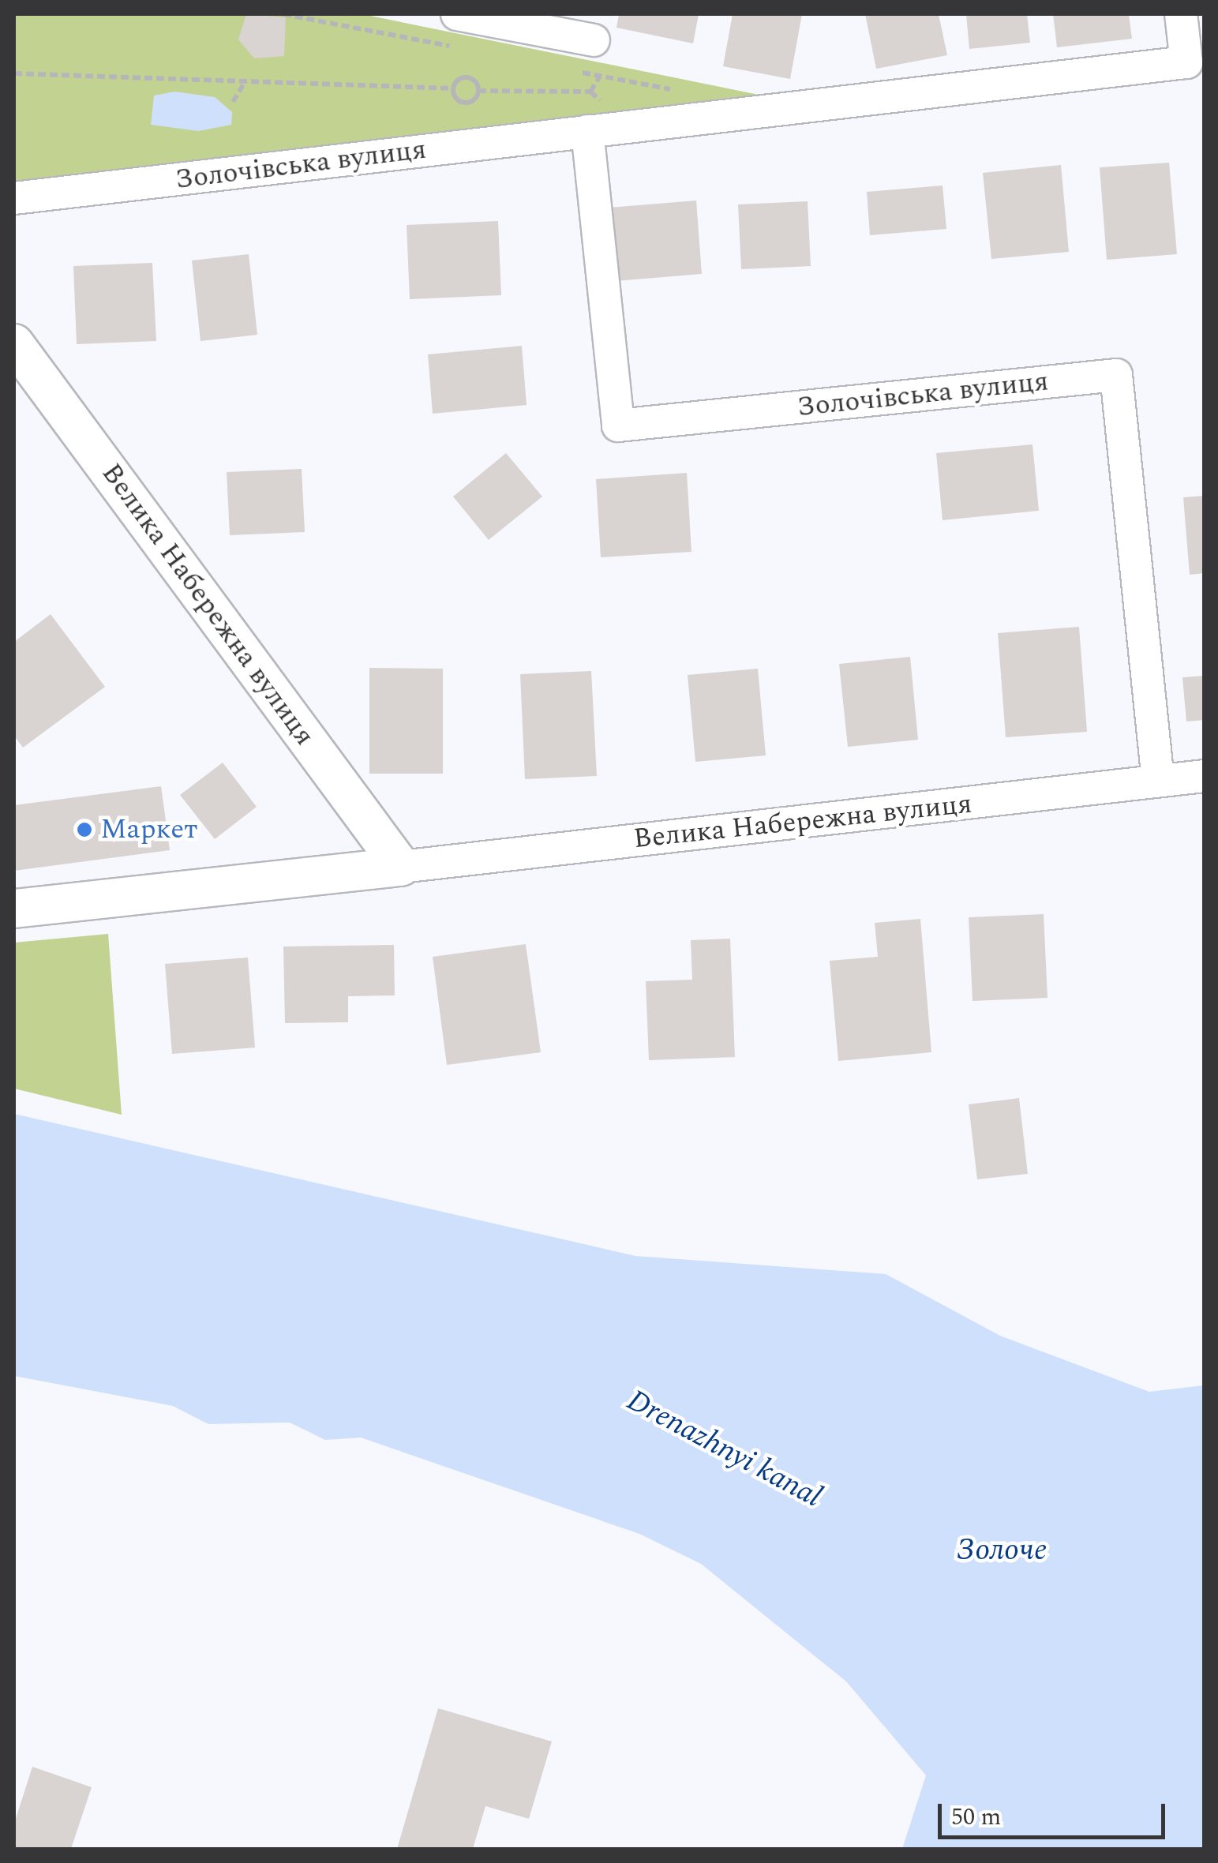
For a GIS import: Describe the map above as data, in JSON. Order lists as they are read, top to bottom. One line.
{"streets":{"street":["Золочівська вулиця","Велика Набережна вулиця"]},"crossings":[["Золочівська вулиця","Велика Набережна вулиця"]],"water":["Drenazhnyi kanal","Золоче"],"places":["Маркет"],"scale_bar":"50 m"}
